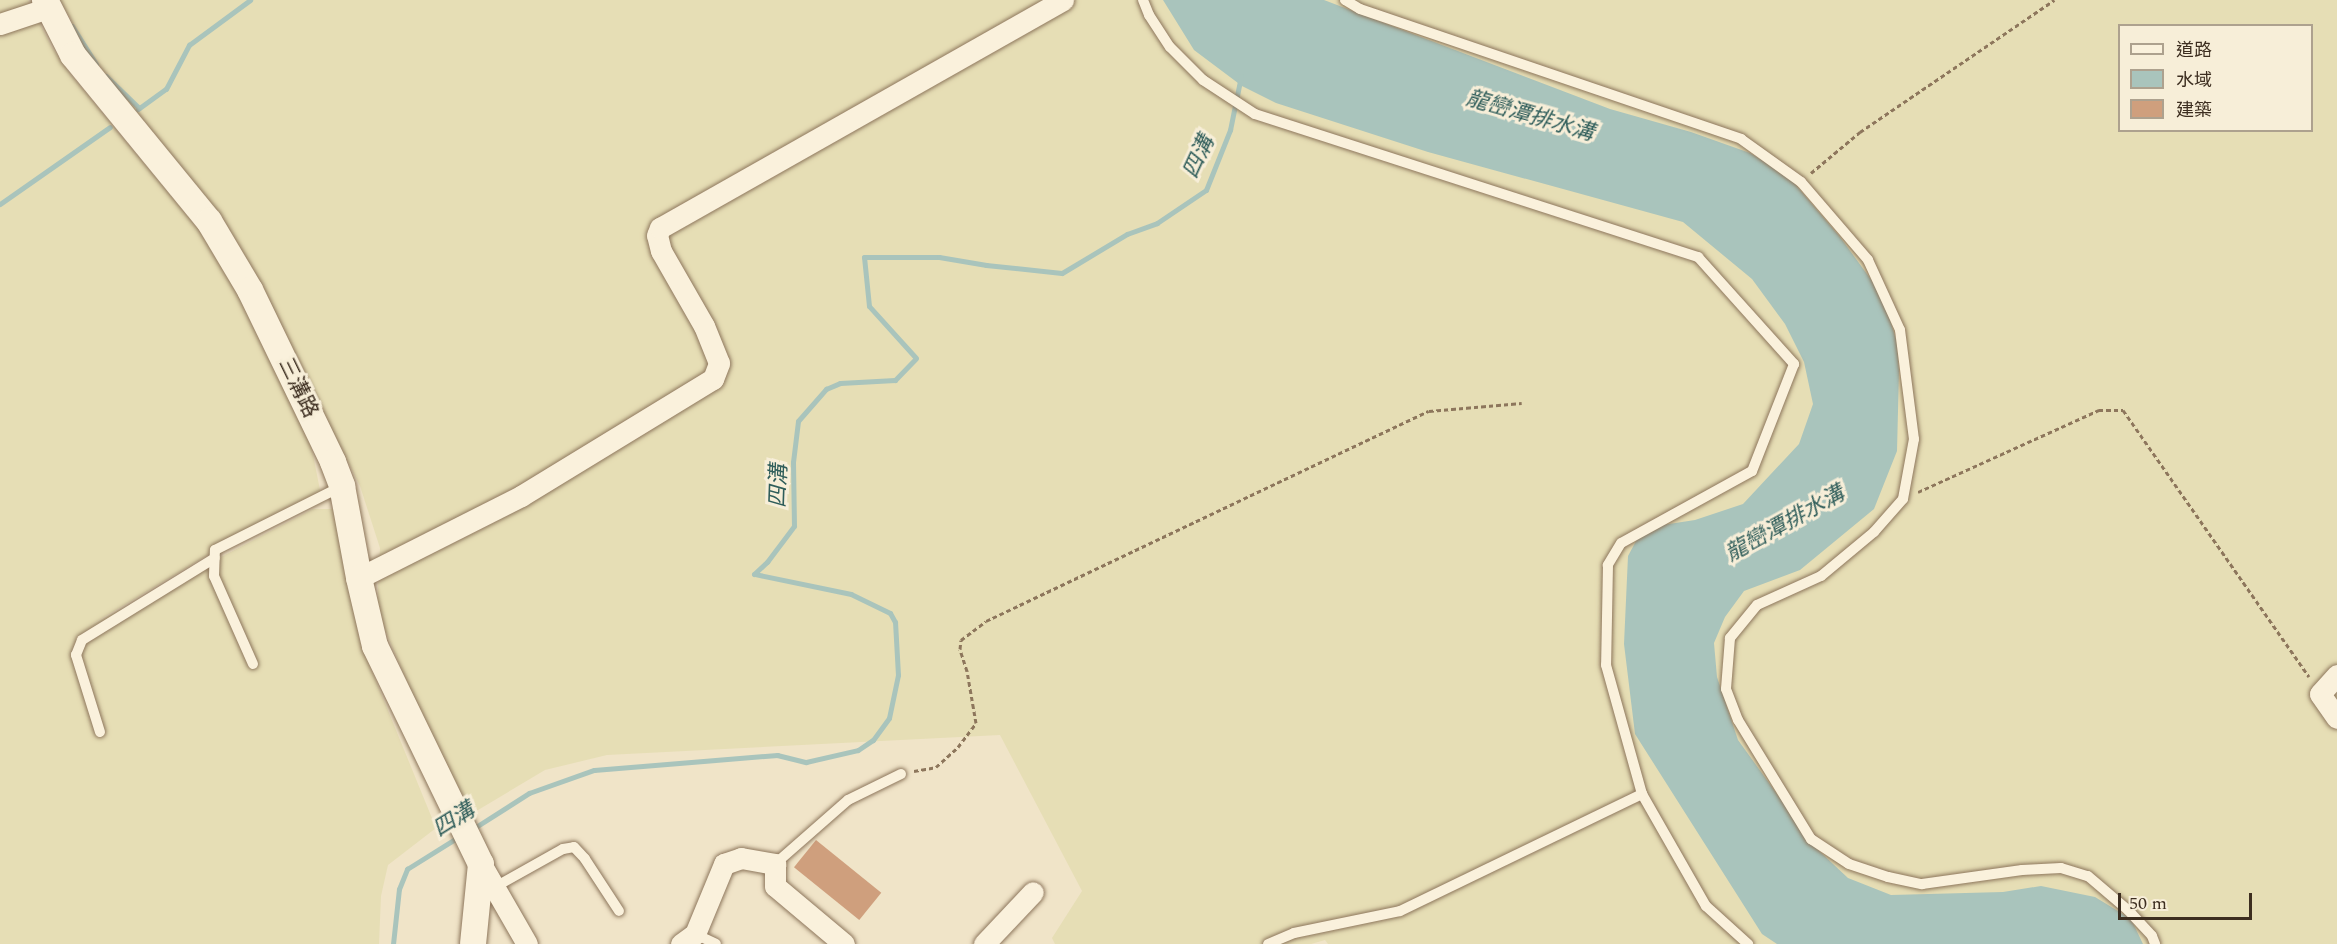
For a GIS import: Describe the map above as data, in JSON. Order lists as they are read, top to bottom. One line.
{"streets":{"street":["三溝路"]},"water":["龍巒潭排水溝","四溝"],"legend":["道路","水域","建築"],"scale_bar":"50 m"}
